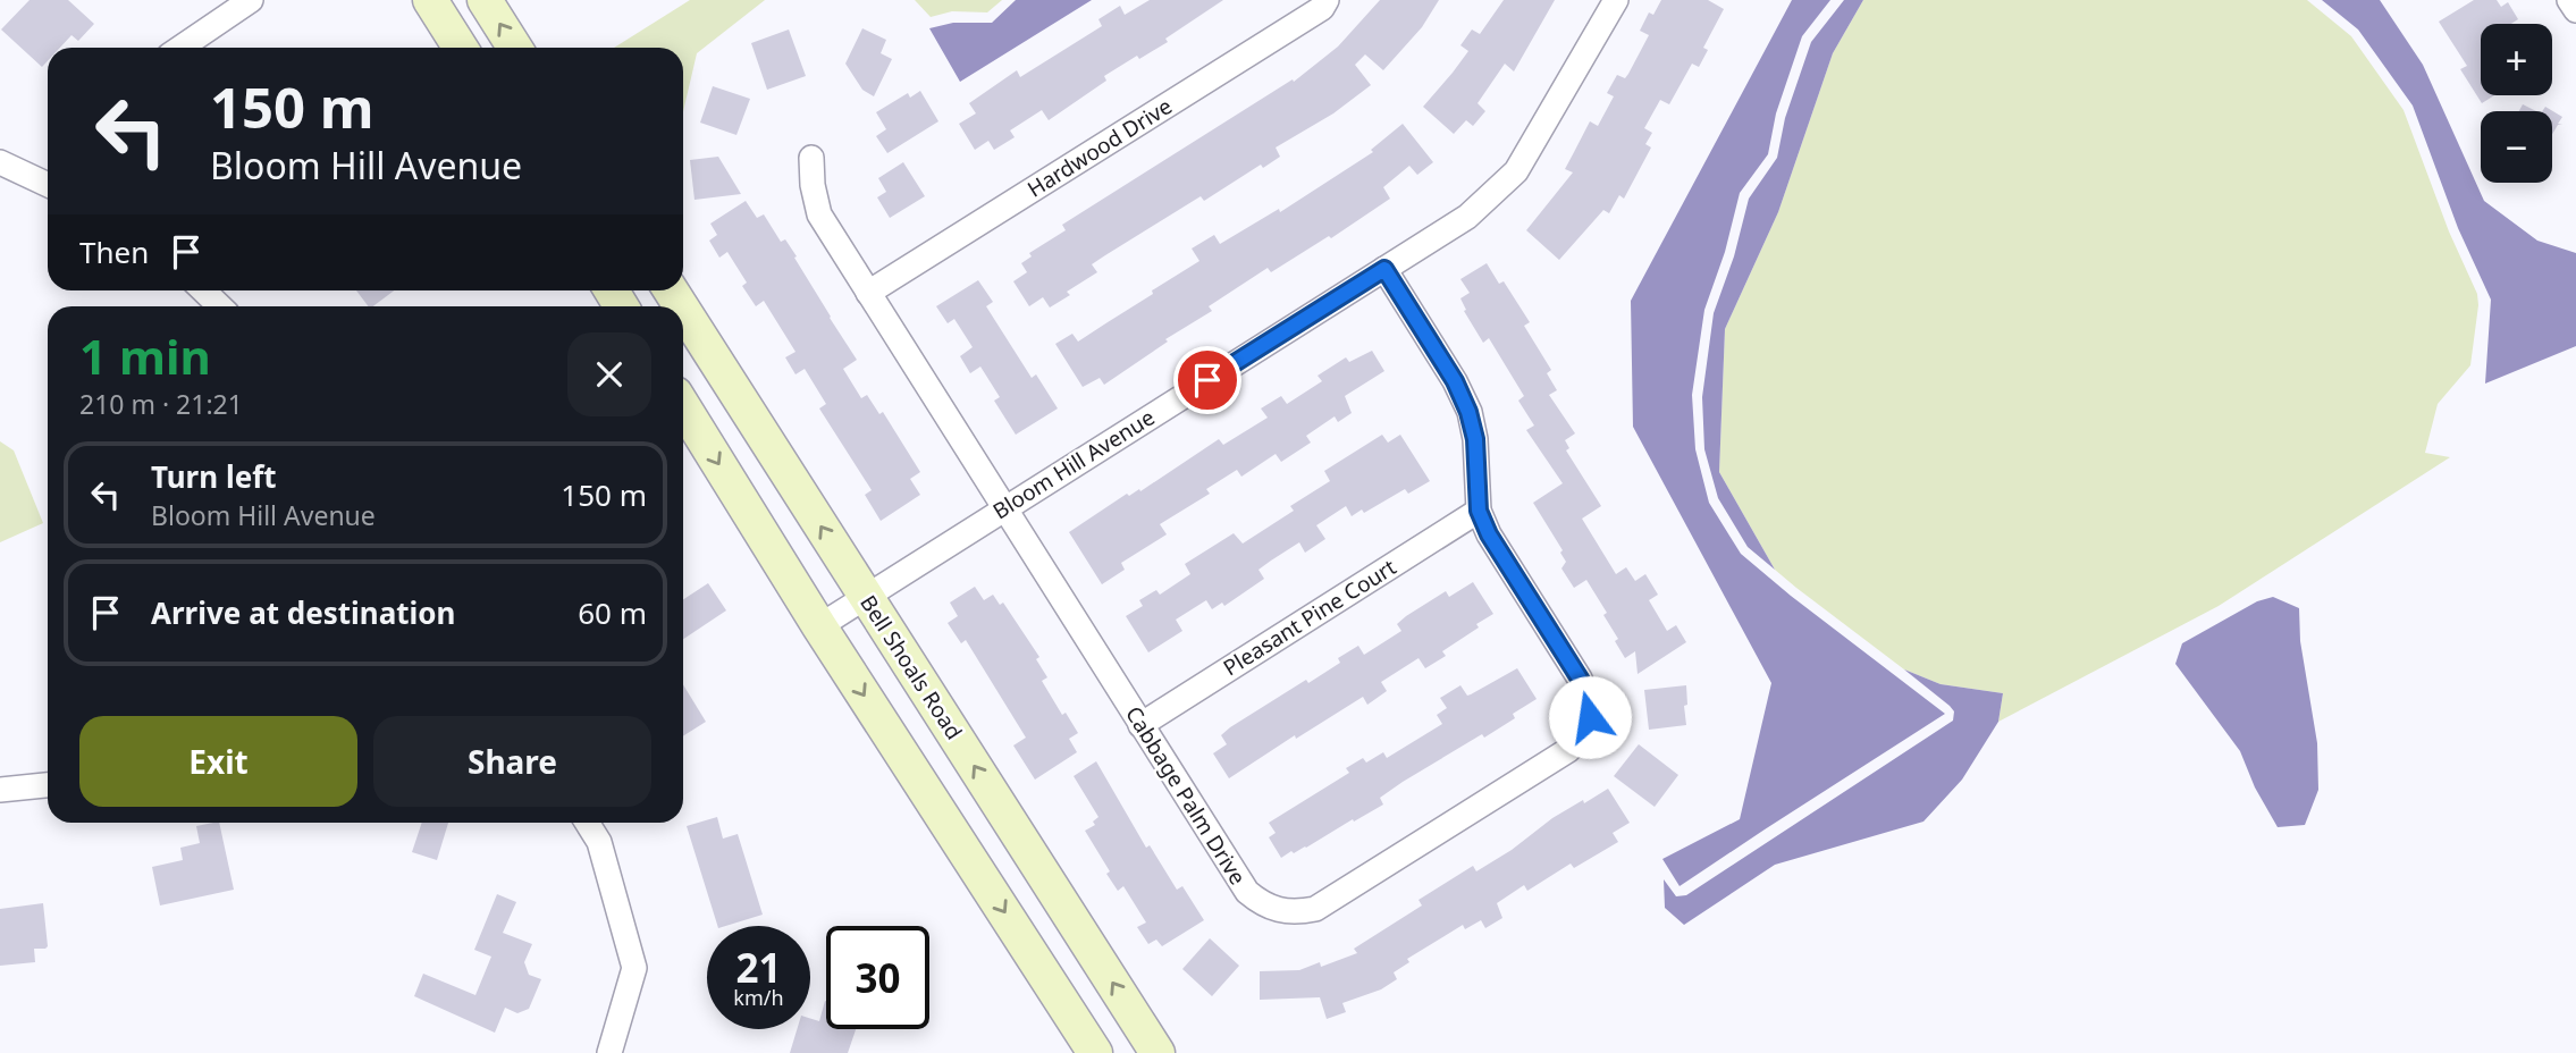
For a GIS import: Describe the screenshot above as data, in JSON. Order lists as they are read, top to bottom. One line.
{"streets":{"main road":["Bell Shoals Road"],"street":["Hardwood Drive","Bloom Hill Avenue","Pleasant Pine Court","Cabbage Palm Drive"]},"crossings":[["Hardwood Drive","Cabbage Palm Drive"],["Bloom Hill Avenue","Bell Shoals Road"],["Bloom Hill Avenue","Cabbage Palm Drive"],["Pleasant Pine Court","Cabbage Palm Drive"]],"page":{"map_buttons":["+","−"],"turn":["150 m","Bloom Hill Avenue"],"then":"Then","heading":["1 min","210 m · 21:21"],"list":[{"name":"Turn left","note":"Bloom Hill Avenue","value":"150 m"},{"name":"Arrive at destination","value":"60 m"}],"buttons":["Exit","Share"],"speed":"21 km/h","limit":"30"}}
